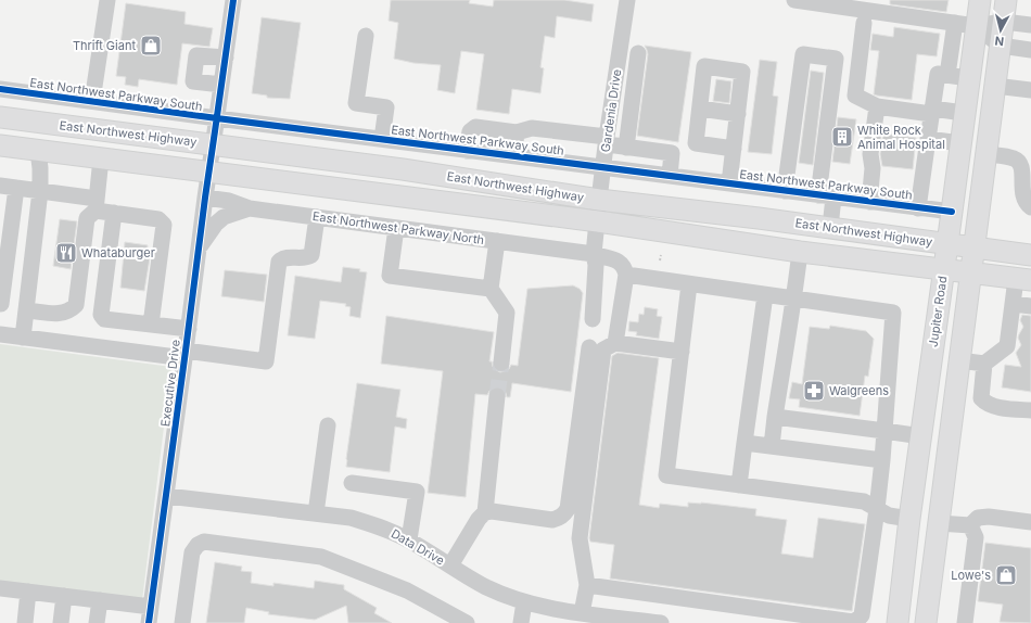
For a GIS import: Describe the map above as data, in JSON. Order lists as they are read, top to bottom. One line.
{"streets":{"main road":["East Northwest Highway","Jupiter Road"],"street":["East Northwest Parkway South","Gardenia Drive","East Northwest Parkway North","Executive Drive","Data Drive"]},"crossings":[["East Northwest Parkway South","Gardenia Drive"],["East Northwest Parkway South","Jupiter Road"],["East Northwest Parkway South","Executive Drive"],["Gardenia Drive","East Northwest Highway"],["Gardenia Drive","East Northwest Parkway North"],["East Northwest Highway","Jupiter Road"],["East Northwest Highway","Executive Drive"],["East Northwest Parkway North","Executive Drive"],["Executive Drive","Data Drive"]],"places":{"shop":["Thrift Giant","Lowe's"],"building":["White Rock Animal Hospital"],"restaurant":["Whataburger"],"pharmacy":["Walgreens"]},"north":"bottom"}
